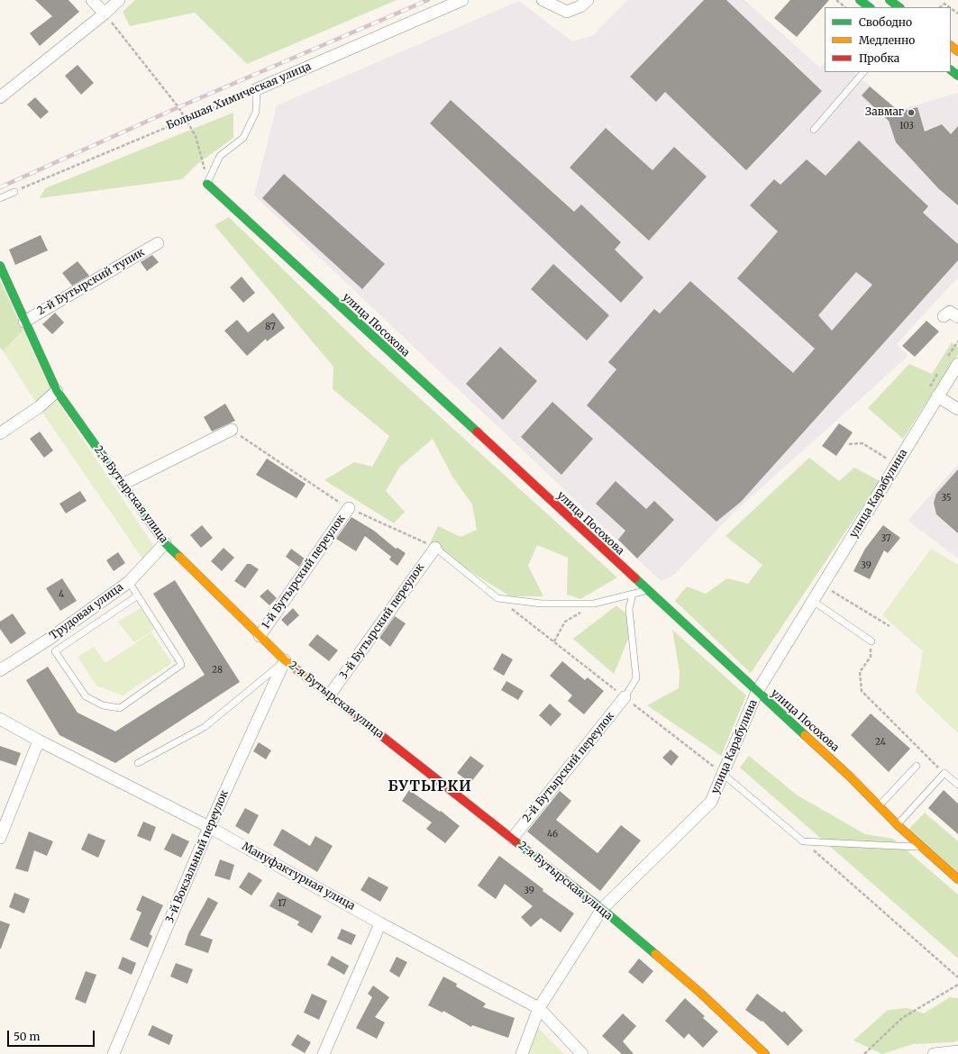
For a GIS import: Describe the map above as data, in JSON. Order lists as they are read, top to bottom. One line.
{"streets":{"street":["Большая Химическая улица","2-й Бутырский тупик","улица Посохова","улица Карабулина","2-я Бутырская улица","1-й Бутырский переулок","Трудовая улица","3-й Бутырский переулок","2-й Бутырский переулок","3-й Вокзальный переулок","Мануфактурная улица"]},"crossings":[["2-й Бутырский тупик","2-я Бутырская улица"],["улица Посохова","улица Карабулина"],["улица Карабулина","2-я Бутырская улица"],["улица Карабулина","Мануфактурная улица"],["2-я Бутырская улица","1-й Бутырский переулок"],["2-я Бутырская улица","Трудовая улица"],["2-я Бутырская улица","3-й Бутырский переулок"],["2-я Бутырская улица","2-й Бутырский переулок"],["2-я Бутырская улица","3-й Вокзальный переулок"],["3-й Вокзальный переулок","Мануфактурная улица"]],"districts":["БУТЫРКИ"],"places":["Завмаг"],"house_numbers":["103","87","35","37","39","4","28","24","46","39","17"],"legend":["Свободно","Медленно","Пробка"],"scale_bar":"50 m"}
